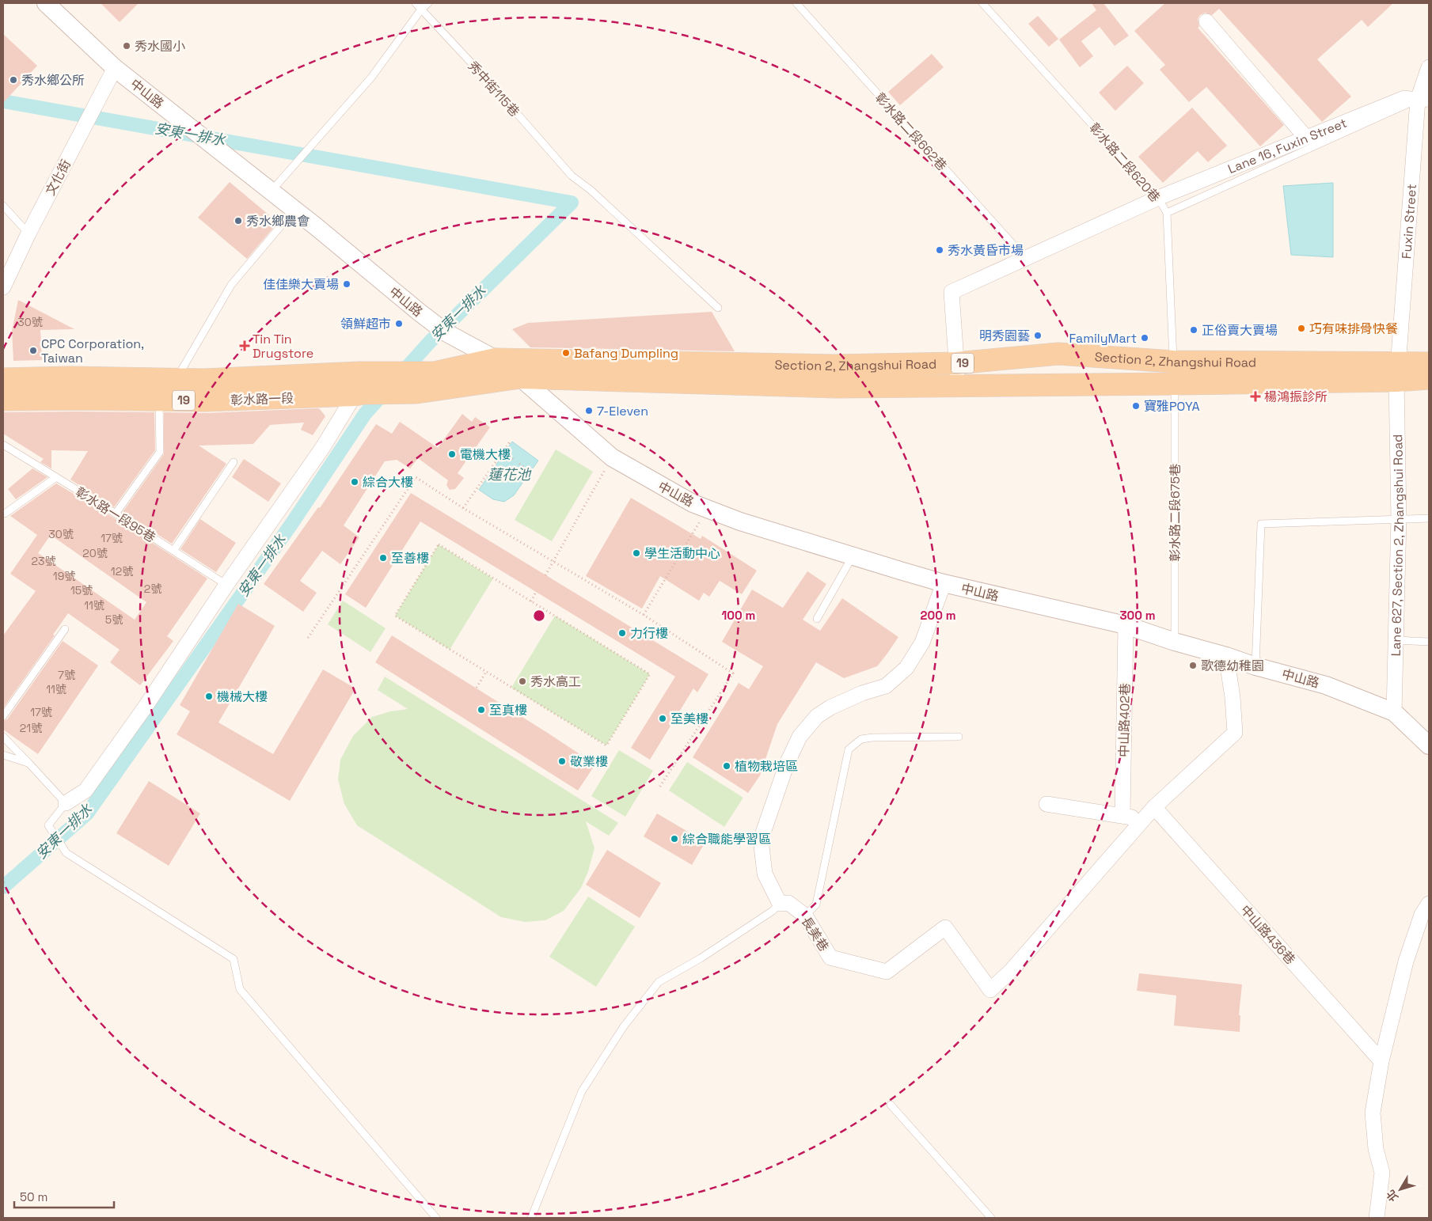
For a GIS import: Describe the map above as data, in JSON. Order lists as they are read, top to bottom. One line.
{"streets":{"main road":["Section 2, Zhangshui Road","19","彰水路一段"],"street":["中山路","Lane 16, Fuxin Street","文化街","Fuxin Street","Lane 627, Section 2, Zhangshui Road","中山路402巷","長美巷","中山路436巷"],"lane":["秀中街115巷","彰水路二段662巷","彰水路二段620巷","彰水路二段675巷","彰水路一段95巷"]},"crossings":[["中山路","文化街"],["中山路","Section 2, Zhangshui Road"],["中山路","彰水路一段"],["中山路","彰水路二段675巷"],["中山路","Lane 627, Section 2, Zhangshui Road"],["中山路","中山路402巷"],["Lane 16, Fuxin Street","彰水路二段620巷"],["Lane 16, Fuxin Street","Fuxin Street"],["彰水路二段620巷","Section 2, Zhangshui Road"],["彰水路二段620巷","彰水路二段675巷"],["Fuxin Street","Section 2, Zhangshui Road"],["Fuxin Street","Lane 627, Section 2, Zhangshui Road"],["Section 2, Zhangshui Road","彰水路一段"],["Section 2, Zhangshui Road","彰水路二段675巷"],["Section 2, Zhangshui Road","Lane 627, Section 2, Zhangshui Road"]],"water":["安東一排水","蓮花池"],"places":{"other":["秀水國小","秀水鄉公所","秀水鄉農會","秀水黃昏市場","佳佳樂大賣場","領鮮超市","巧有味排骨快餐","正俗賣大賣場","明秀園藝","FamilyMart","CPC Corporation, Taiwan","Bafang Dumpling","寶雅POYA","7-Eleven","電機大樓","綜合大樓","學生活動中心","至善樓","力行樓","歌德幼稚園","秀水高工","機械大樓","至真樓","至美樓","敬業樓","植物栽培區","綜合職能學習區"],"health":["Tin Tin Drugstore","楊鴻振診所"]},"house_numbers":["30號","30號","17號","20號","23號","12號","19號","2號","15號","11號","5號","7號","11號","17號","21號"],"scale_bar":"50 m","north":"bottom left","rings":["100 m","200 m","300 m"]}
